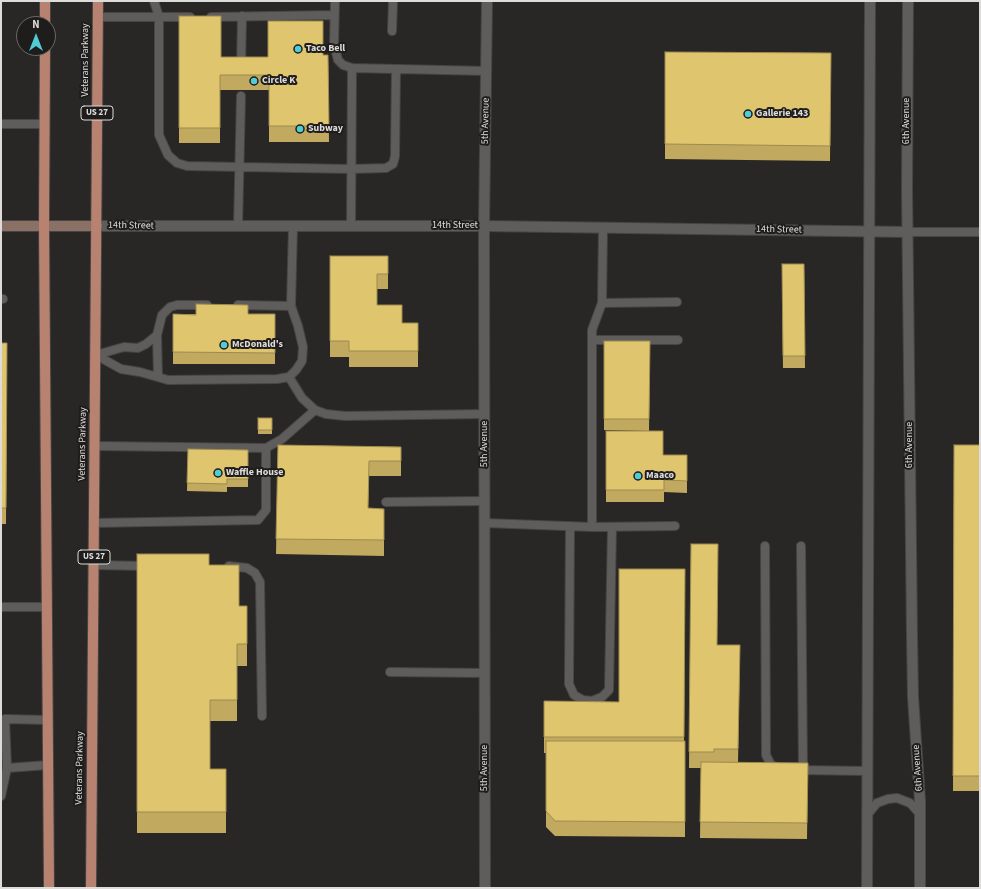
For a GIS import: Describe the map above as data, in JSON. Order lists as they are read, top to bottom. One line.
{"streets":{"main road":["Veterans Parkway","US 27","14th Street"],"street":["5th Avenue","6th Avenue"]},"crossings":[["Veterans Parkway","14th Street"],["5th Avenue","14th Street"],["6th Avenue","14th Street"]],"places":["Taco Bell","Circle K","Gallerie 143","Subway","McDonald's","Waffle House","Maaco"],"north":"top"}
